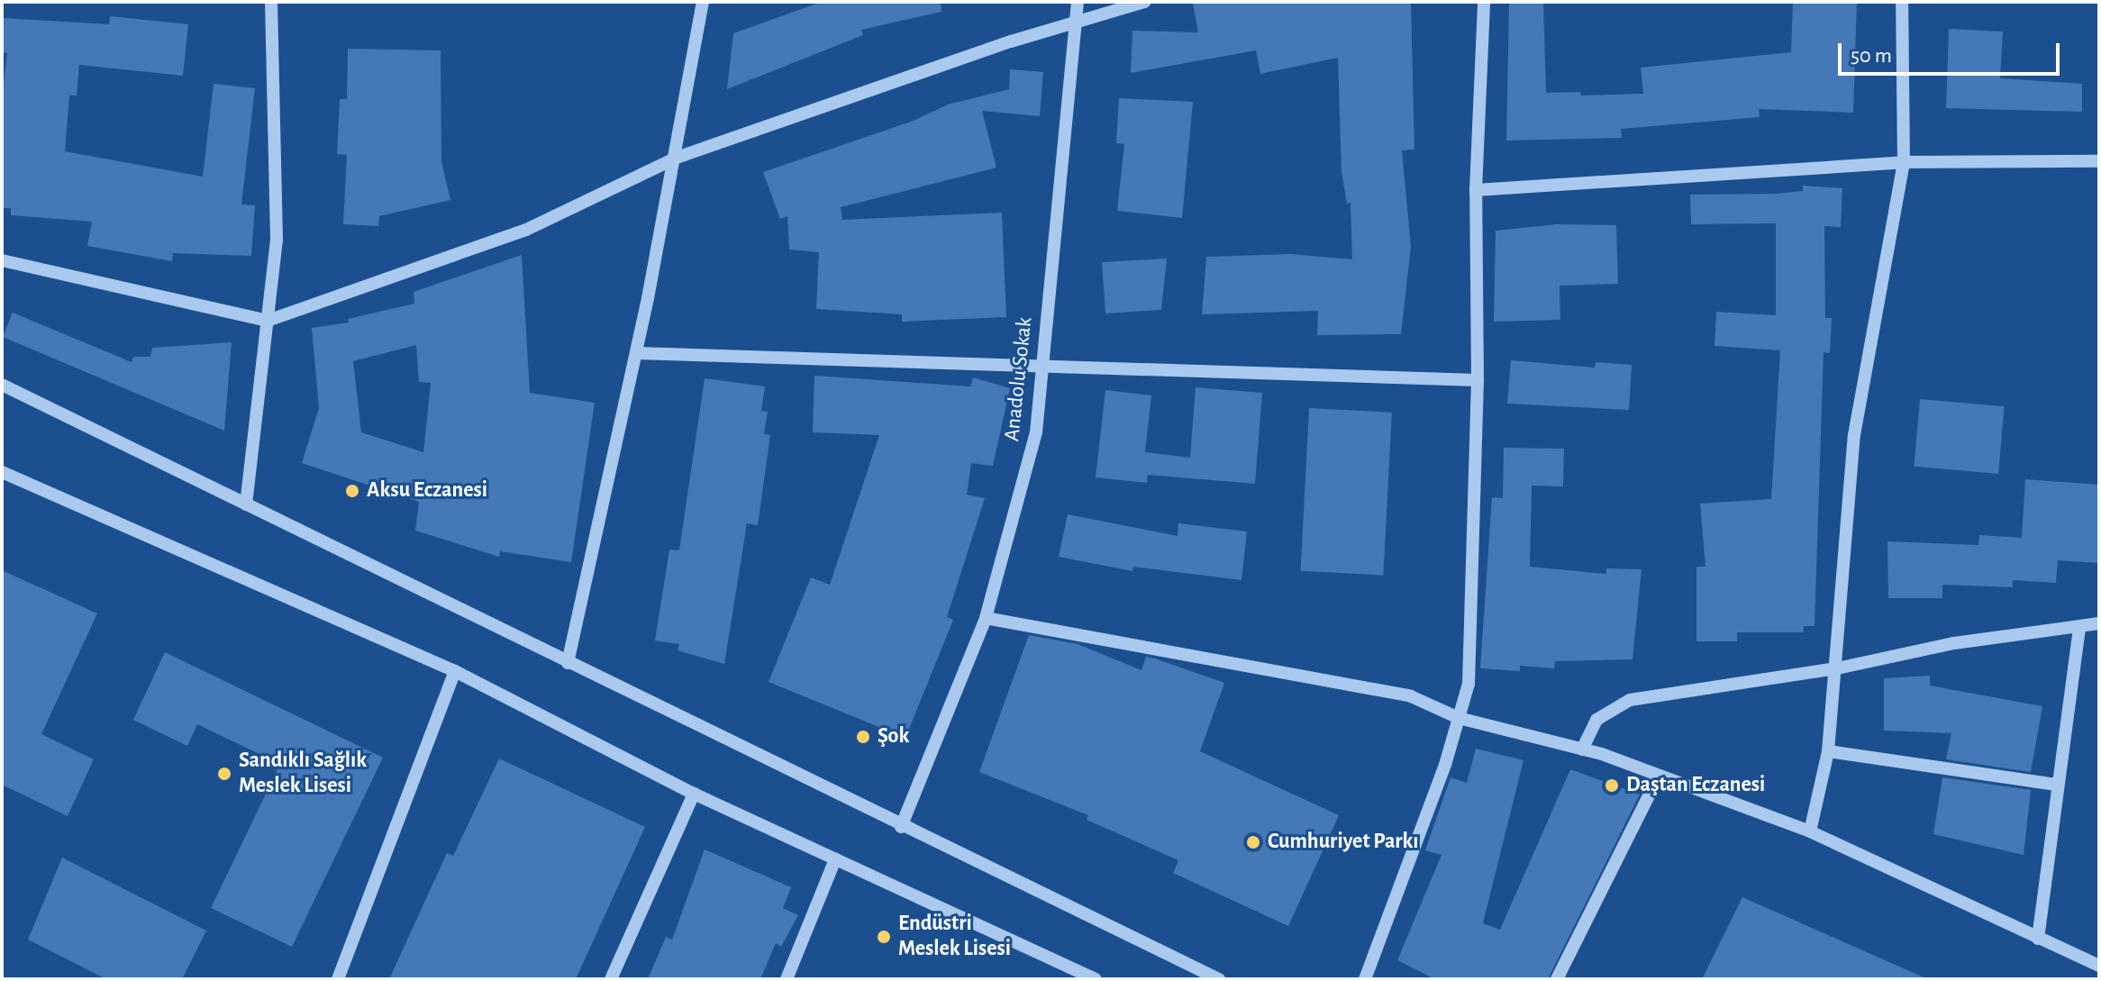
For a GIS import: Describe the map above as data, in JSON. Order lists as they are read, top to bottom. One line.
{"streets":{"street":["Anadolu Sokak"]},"places":["Aksu Eczanesi","Şok","Sandıklı Sağlık Meslek Lisesi","Daştan Eczanesi","Cumhuriyet Parkı","Endüstri Meslek Lisesi"],"scale_bar":"50 m"}
